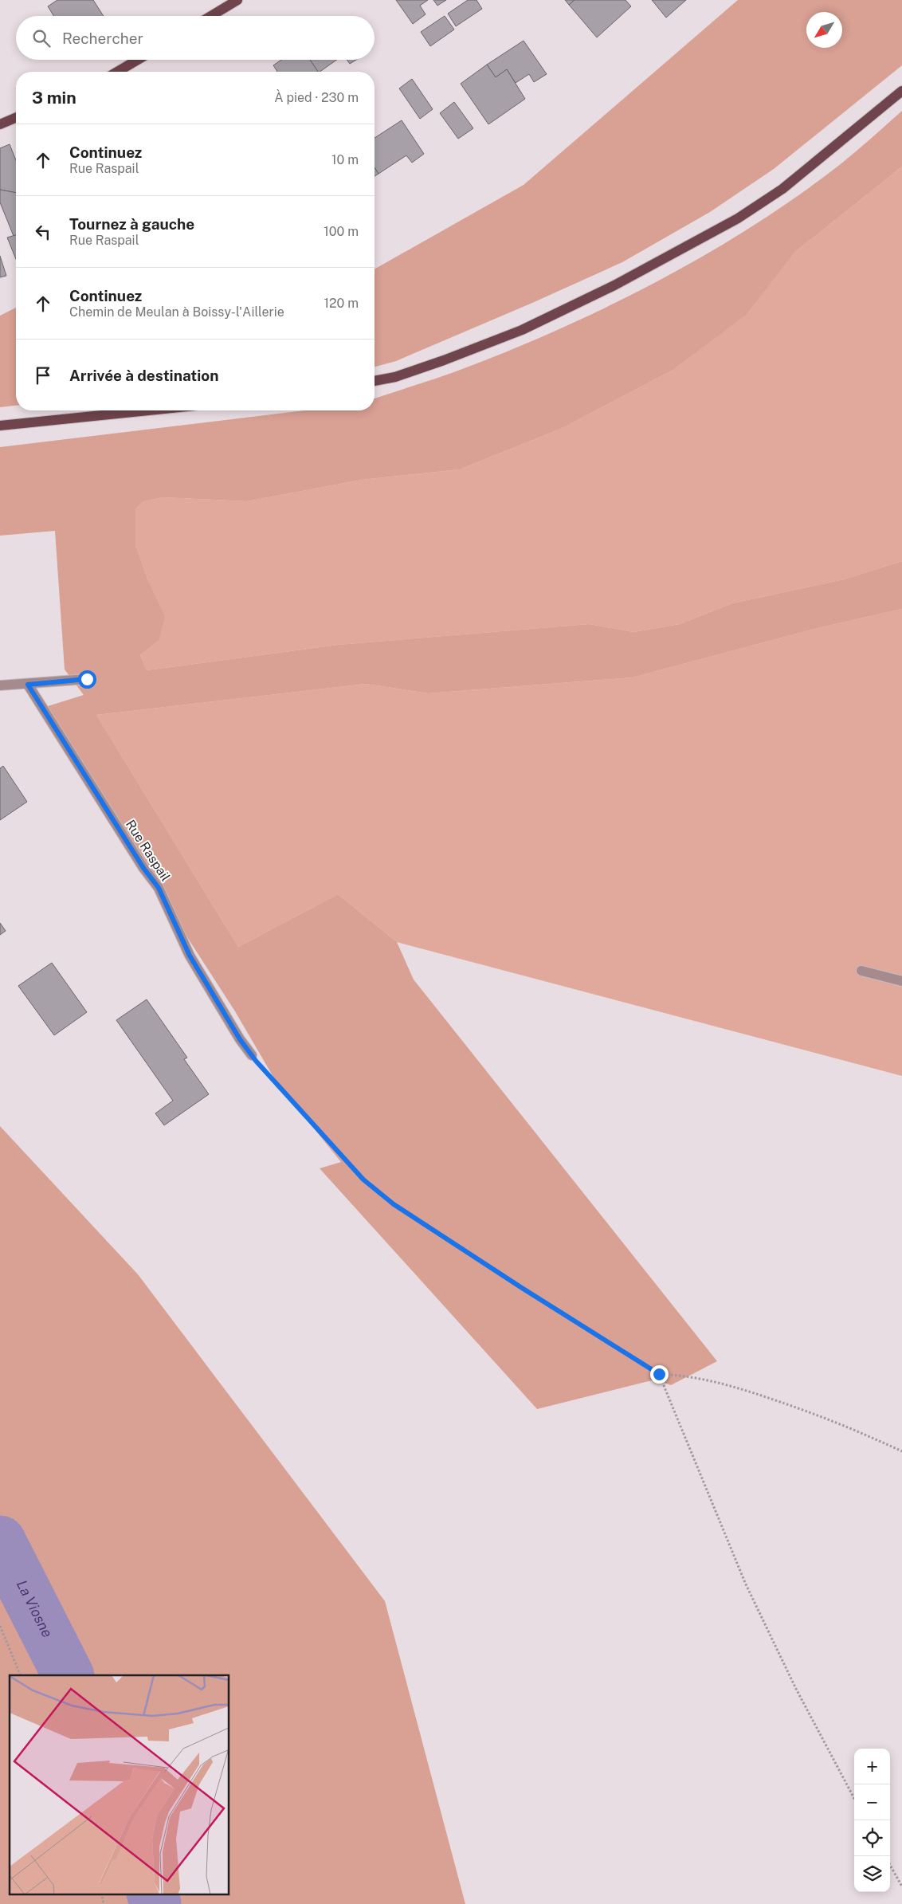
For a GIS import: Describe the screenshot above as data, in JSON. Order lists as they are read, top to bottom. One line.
{"streets":{"street":["Rue Raspail"]},"water":["La Viosne"],"north":"bottom left","page":{"search":"Rechercher","heading":["3 min","À pied · 230 m"],"list":[["Continuez","Rue Raspail","10 m"],["Tournez à gauche","Rue Raspail","100 m"],["Continuez","Chemin de Meulan à Boissy-l'Aillerie","120 m"],"Arrivée à destination"],"map_buttons":["+","−"]}}
